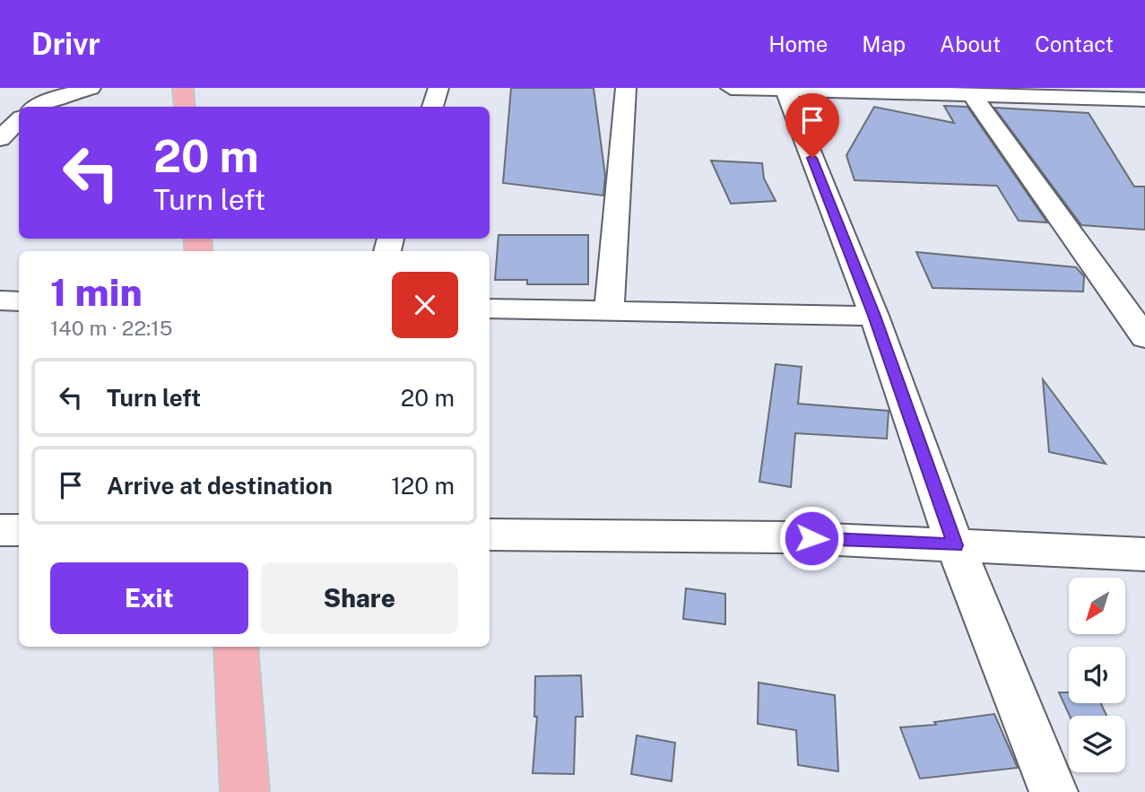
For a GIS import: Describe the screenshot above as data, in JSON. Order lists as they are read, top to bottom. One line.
{"north":"bottom left","page":{"header":"Drivr","nav":["Home","Map","About","Contact"],"turn":["20 m","Turn left"],"heading":["1 min","140 m · 22:15"],"list":[{"name":"Turn left","value":"20 m"},{"name":"Arrive at destination","value":"120 m"}],"buttons":["Exit","Share"]}}
